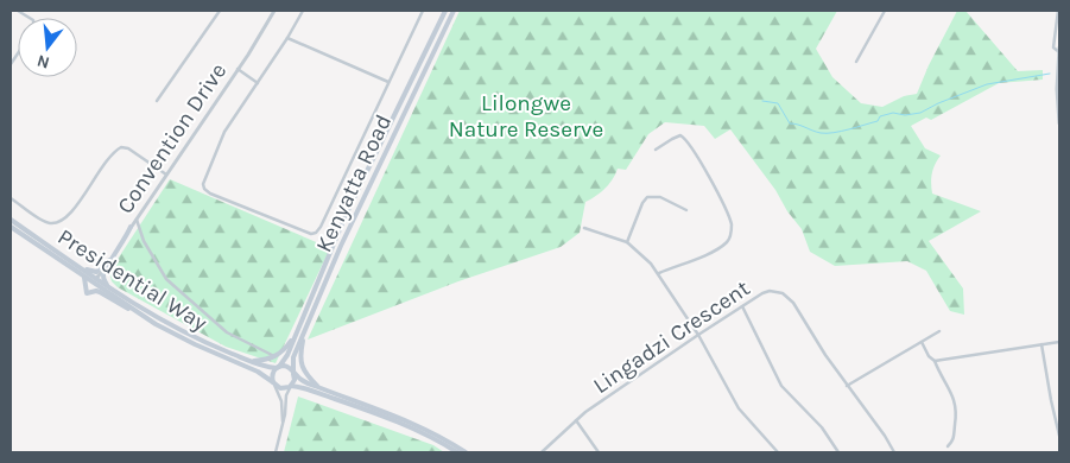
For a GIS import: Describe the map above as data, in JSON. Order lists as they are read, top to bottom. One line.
{"streets":{"main road":["Kenyatta Road","Presidential Way"],"street":["Convention Drive","Lingadzi Crescent"]},"crossings":[["Convention Drive","Presidential Way"],["Kenyatta Road","Presidential Way"]],"parks":["Lilongwe Nature Reserve"],"north":"bottom"}
